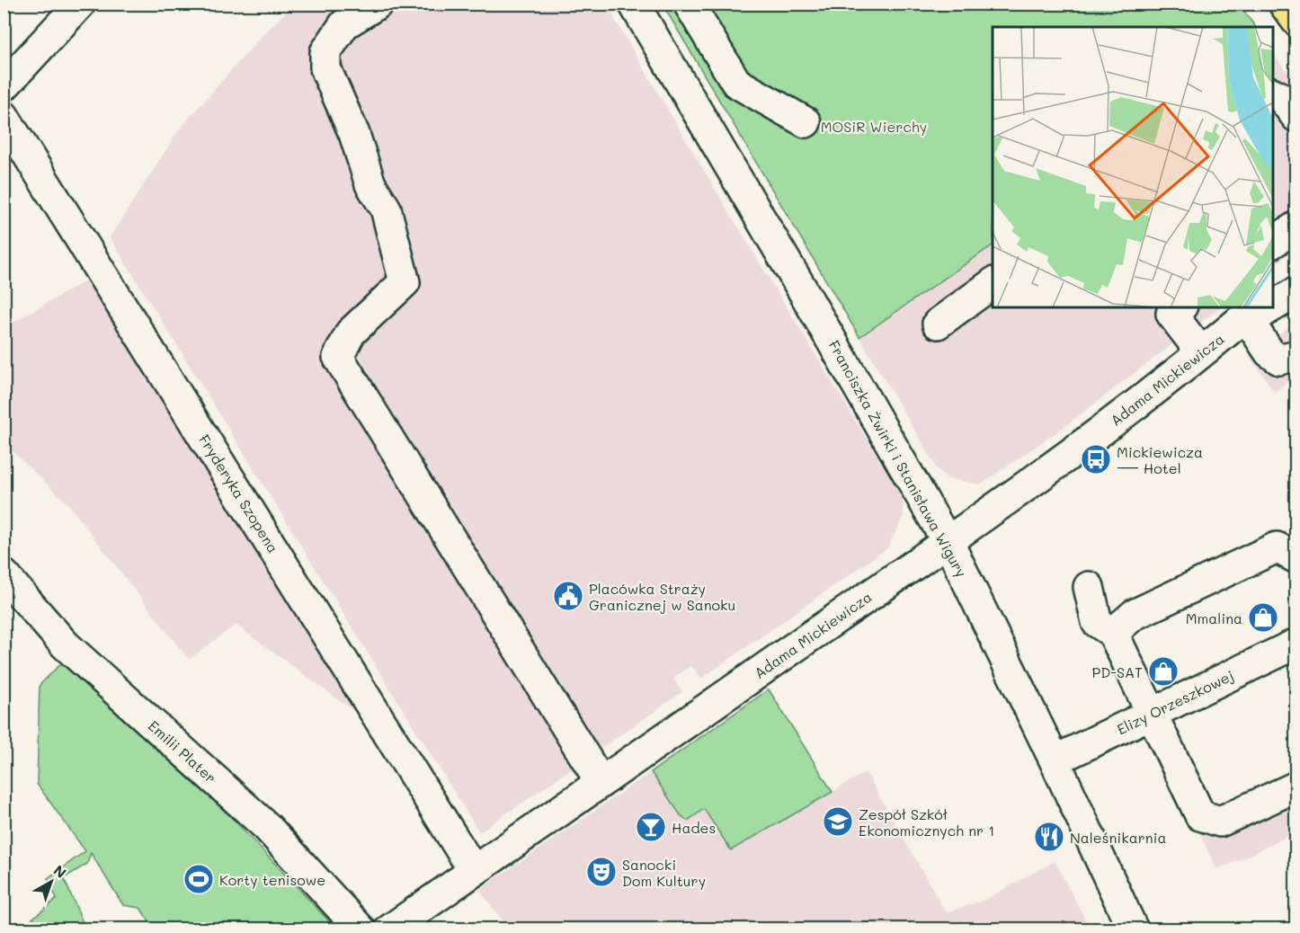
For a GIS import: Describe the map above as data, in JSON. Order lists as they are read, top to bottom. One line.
{"streets":{"street":["Adama Mickiewicza","Franciszka Żwirki i Stanisława Wigury","Fryderyka Szopena","Elizy Orzeszkowej","Emilii Plater"]},"crossings":[["Adama Mickiewicza","Franciszka Żwirki i Stanisława Wigury"],["Adama Mickiewicza","Fryderyka Szopena"],["Franciszka Żwirki i Stanisława Wigury","Elizy Orzeszkowej"]],"parks":["MOSiR Wierchy"],"places":{"bus stop":["Mickiewicza — Hotel"],"public building":["Placówka Straży Granicznej w Sanoku"],"shop":["Mmalina","PD-SAT"],"school or university":["Zespół Szkół Ekonomicznych nr 1"],"bar":["Hades"],"restaurant":["Naleśnikarnia"],"theatre":["Sanocki Dom Kultury"],"sports":["Korty tenisowe"]},"north":"top right"}
